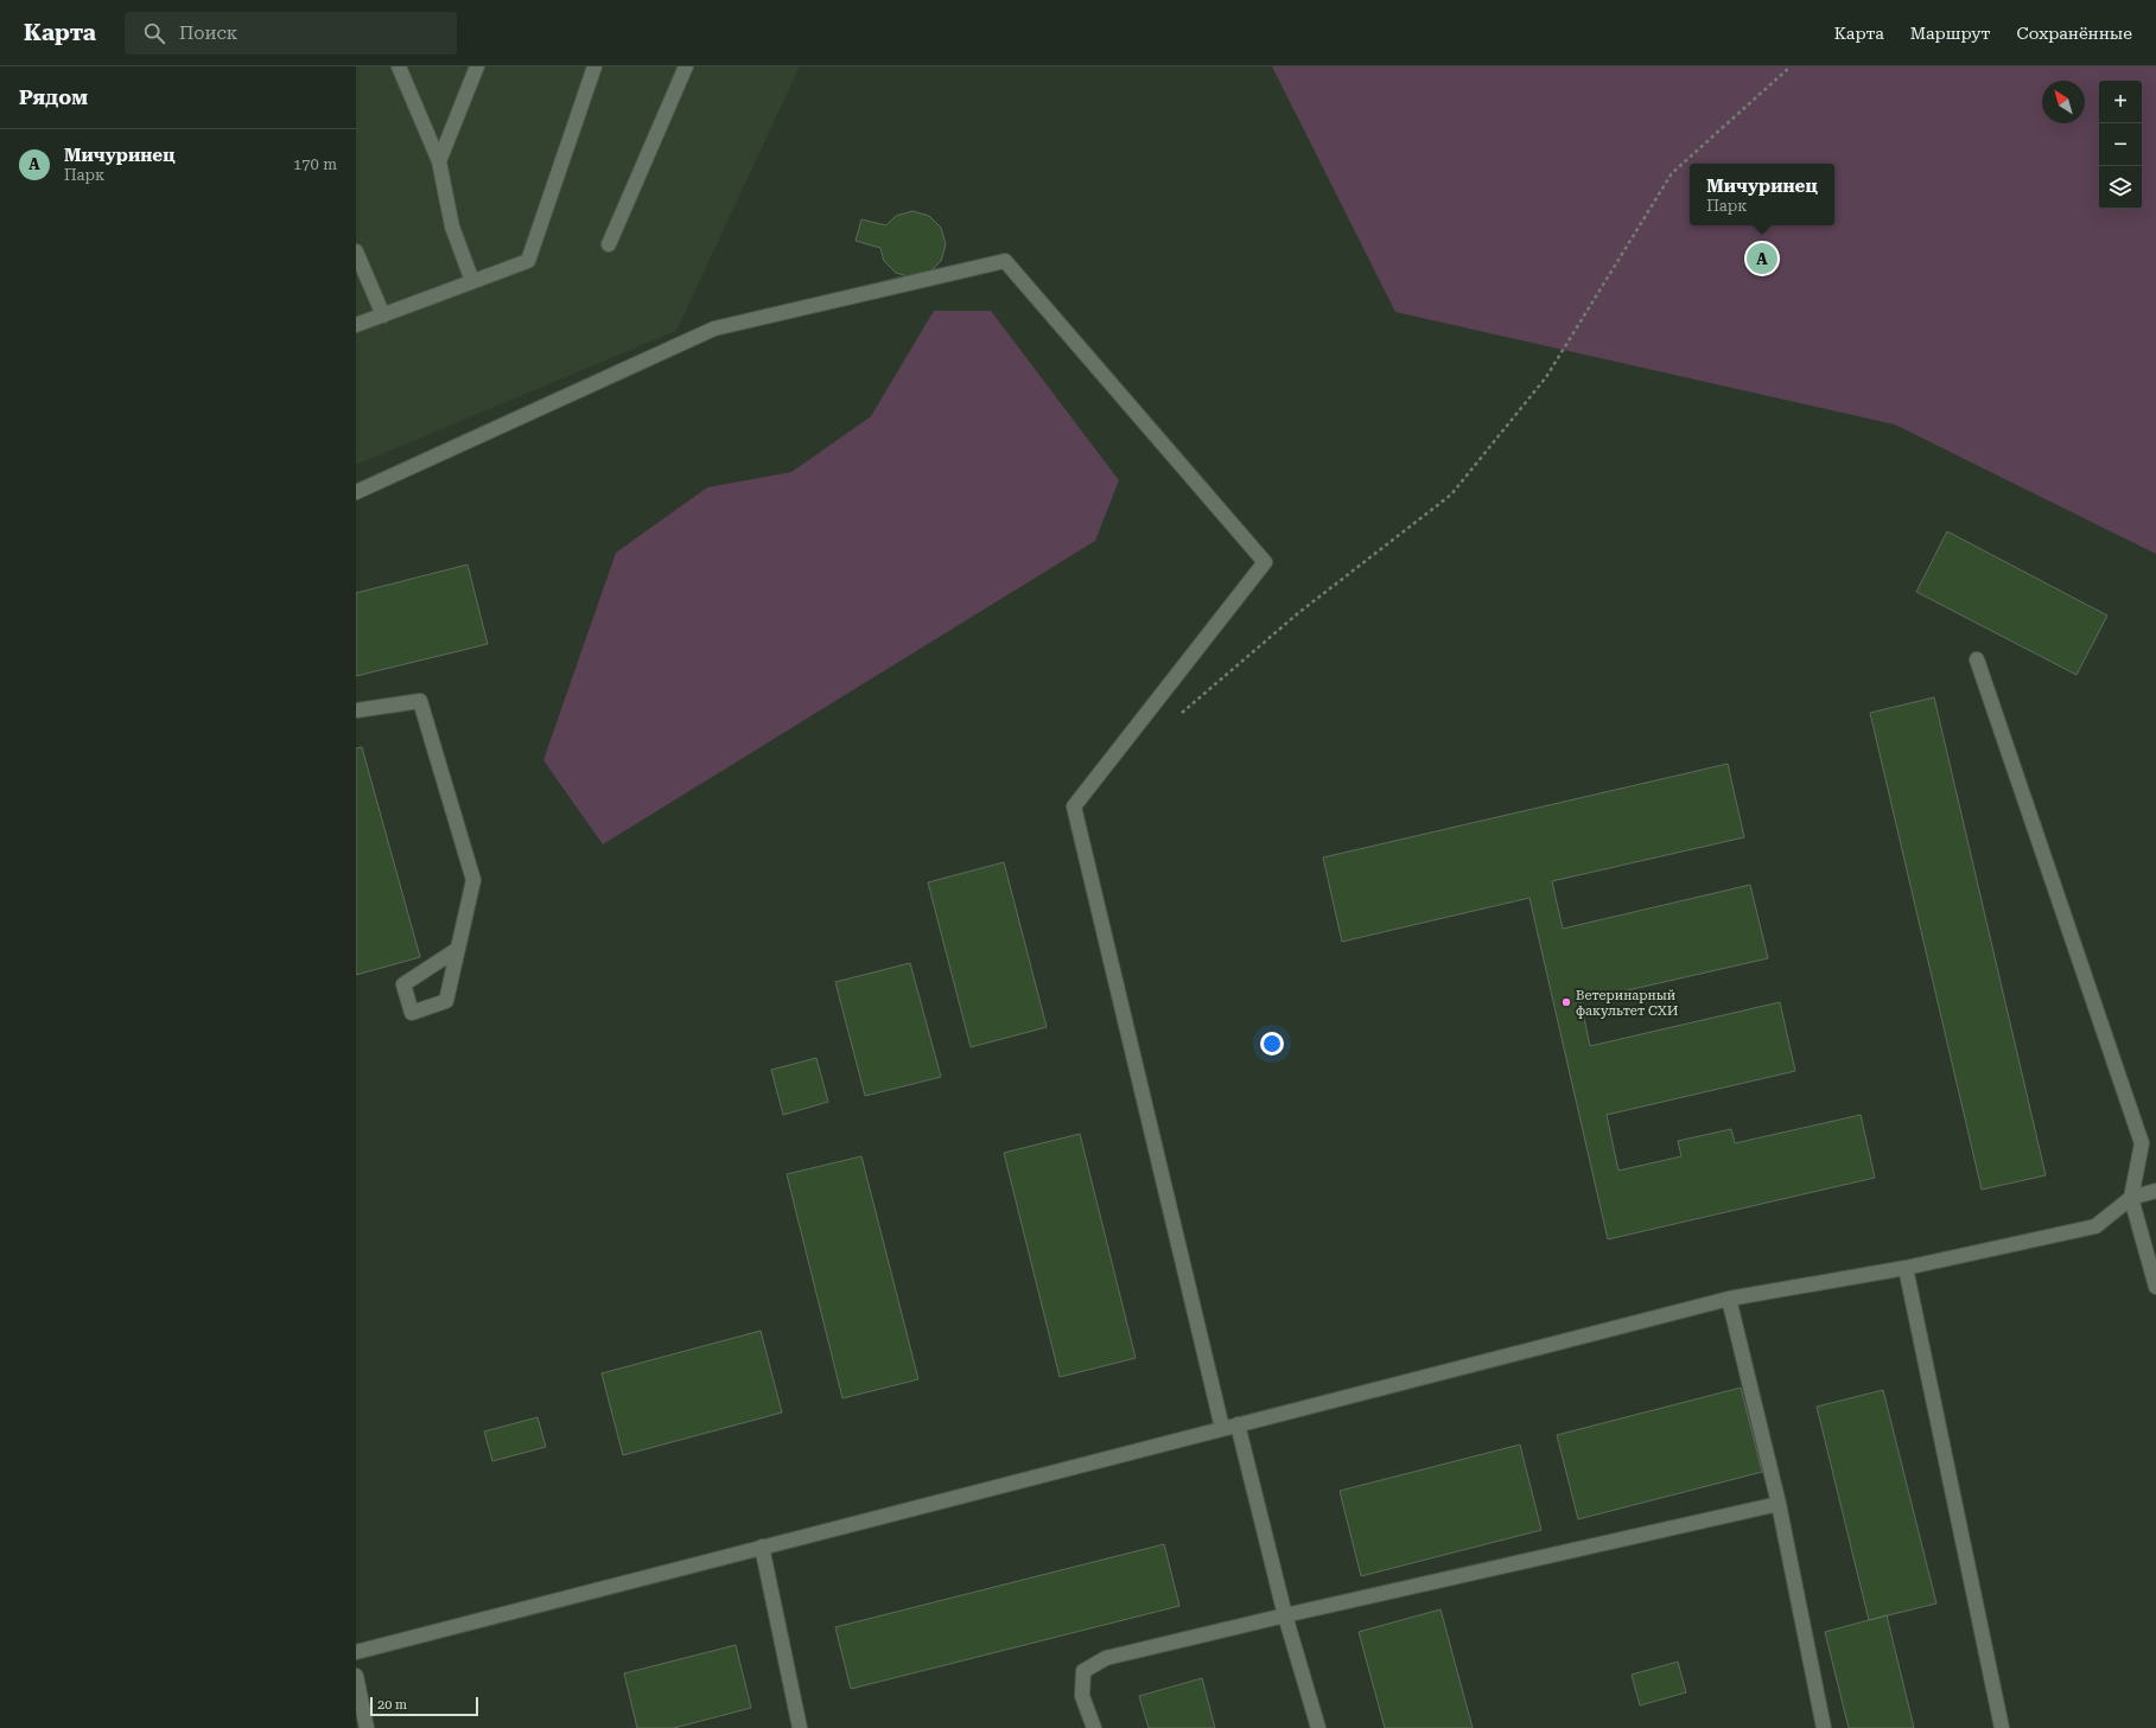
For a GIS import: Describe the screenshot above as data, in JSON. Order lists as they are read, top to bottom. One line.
{"places":["Ветеринарный факультет СХИ"],"scale_bar":"20 m","north":"top left","page":{"header":"Карта","search":"Поиск","nav":["Карта","Маршрут","Сохранённые"],"heading":"Рядом","map_buttons":["+","−"],"list":[{"mark":"A","name":"Мичуринец","note":"Парк","value":"170 m"}],"popup":["Мичуринец","Парк"],"pins":"A","scale":"20 m"}}
